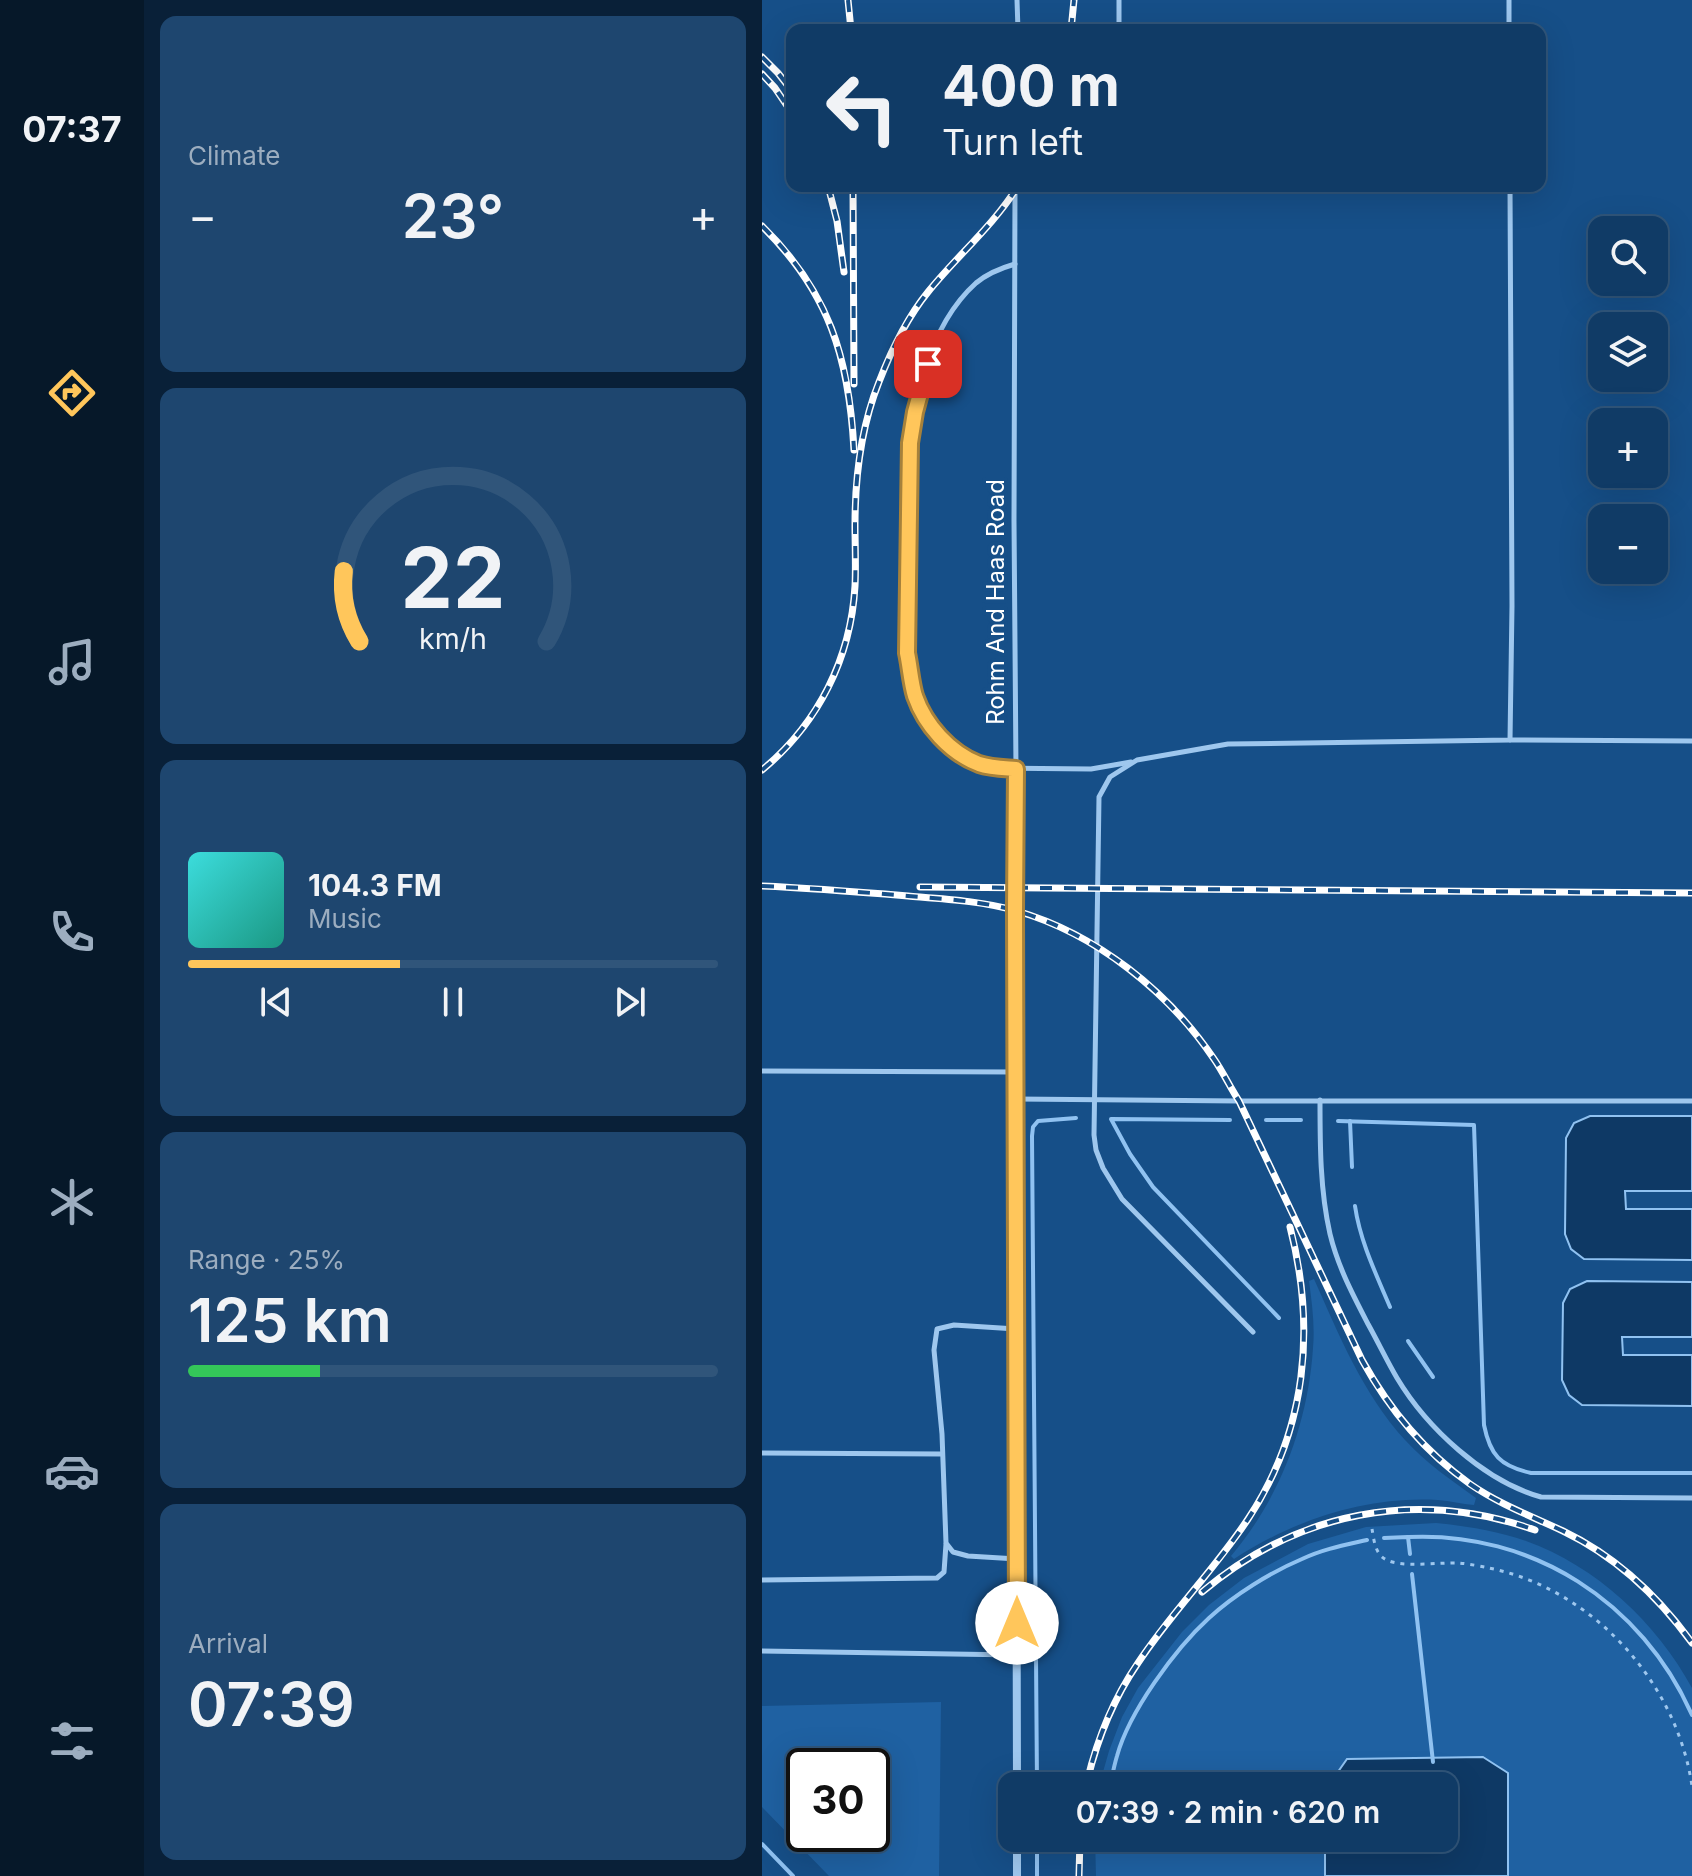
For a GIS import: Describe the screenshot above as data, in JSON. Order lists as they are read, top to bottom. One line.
{"streets":{"street":["Rohm And Haas Road"]},"page":{"tabs":"07:37","tile":["Climate",["Range · 25%","125 km"],["Arrival","07:39"]],"turn":["400 m","Turn left"],"heat":["−","23°","+"],"map_buttons":["+","−"],"song":["104.3 FM","Music"],"limit":"30","trip":"07:39 · 2 min · 620 m","gauge":["22","km/h"]}}
